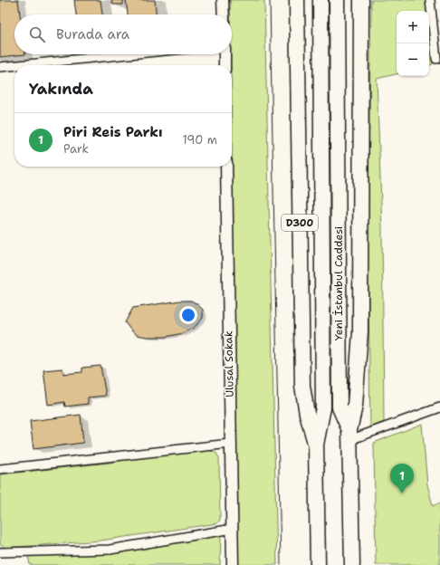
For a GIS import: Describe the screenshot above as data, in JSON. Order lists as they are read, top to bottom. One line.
{"streets":{"highway":["D300","Yeni İstanbul Caddesi"],"street":["Ulusal Sokak"]},"crossings":[["D300","Yeni İstanbul Caddesi"]],"page":{"map_buttons":["+","−"],"search":"Burada ara","heading":"Yakında","list":[{"mark":"1","name":"Piri Reis Parkı","note":"Park","value":"190 m"}],"pins":"1"}}
